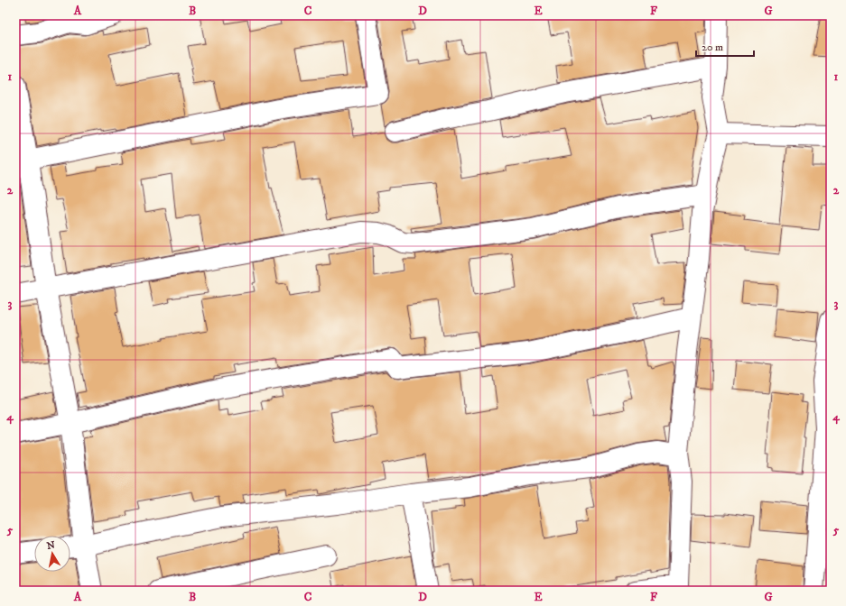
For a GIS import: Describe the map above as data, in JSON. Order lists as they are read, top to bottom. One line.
{"scale_bar":"20 m","north":"top","grid":{"columns":["A","B","C","D","E","F","G"],"rows":["1","2","3","4","5"]}}
